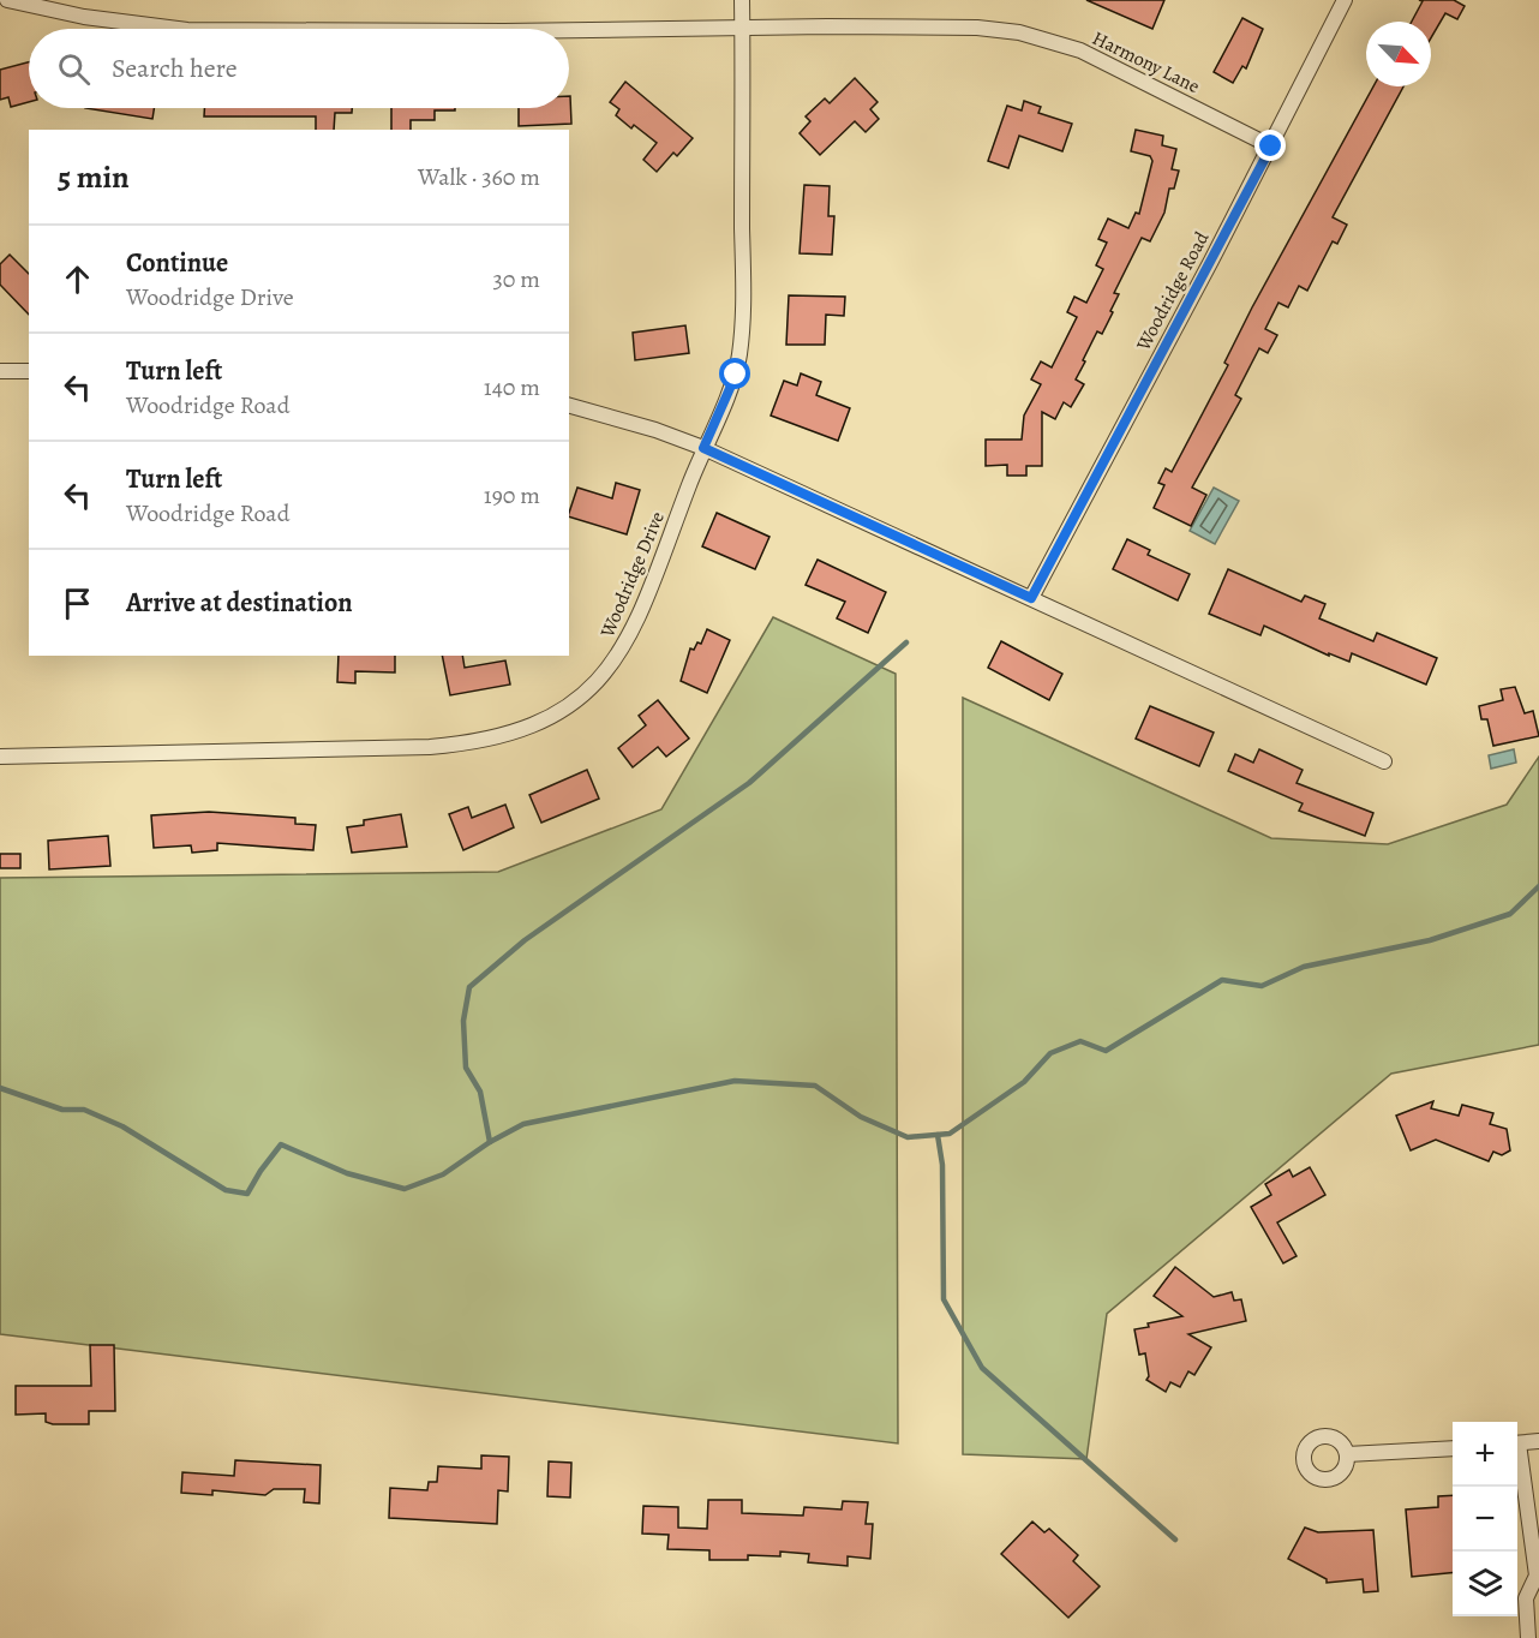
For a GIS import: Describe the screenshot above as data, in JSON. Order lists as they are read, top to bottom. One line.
{"streets":{"street":["Harmony Lane","Woodridge Road","Woodridge Drive"]},"crossings":[["Harmony Lane","Woodridge Road"],["Harmony Lane","Woodridge Drive"]],"north":"bottom right","page":{"search":"Search here","heading":["5 min","Walk · 360 m"],"list":[["Continue","Woodridge Drive","30 m"],["Turn left","Woodridge Road","140 m"],["Turn left","Woodridge Road","190 m"],"Arrive at destination"],"map_buttons":["+","−"]}}
